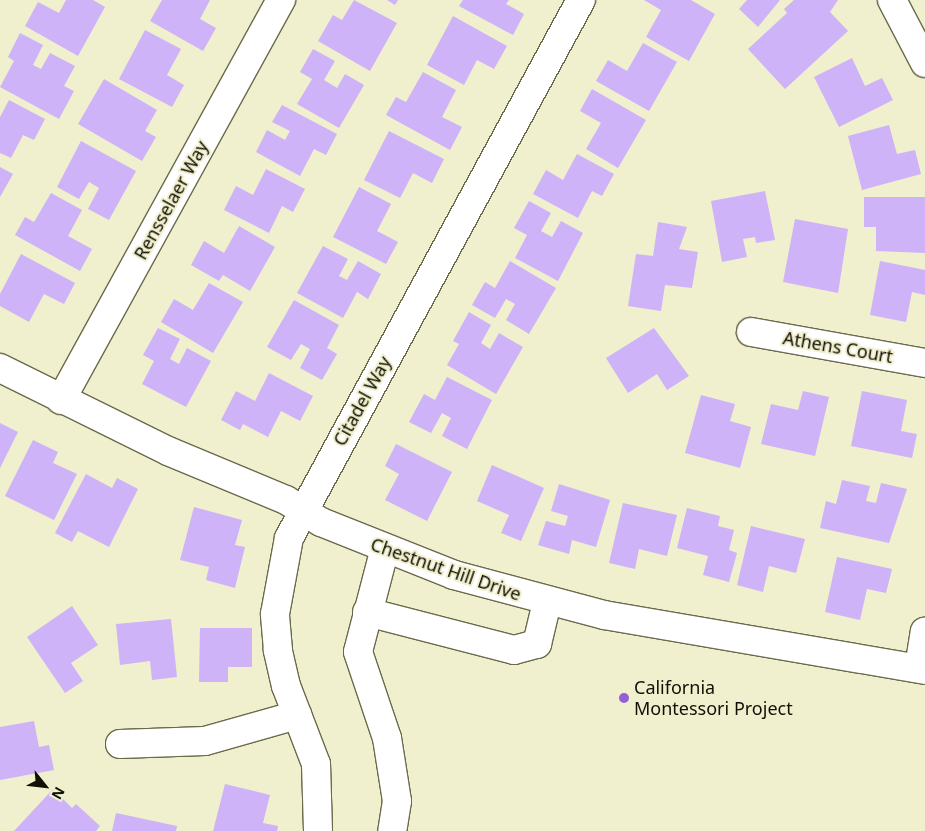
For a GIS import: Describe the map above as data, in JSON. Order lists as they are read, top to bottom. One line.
{"streets":{"street":["Rensselaer Way","Athens Court","Citadel Way","Chestnut Hill Drive"]},"crossings":[["Rensselaer Way","Chestnut Hill Drive"],["Citadel Way","Chestnut Hill Drive"]],"places":["California Montessori Project"],"north":"bottom right"}
